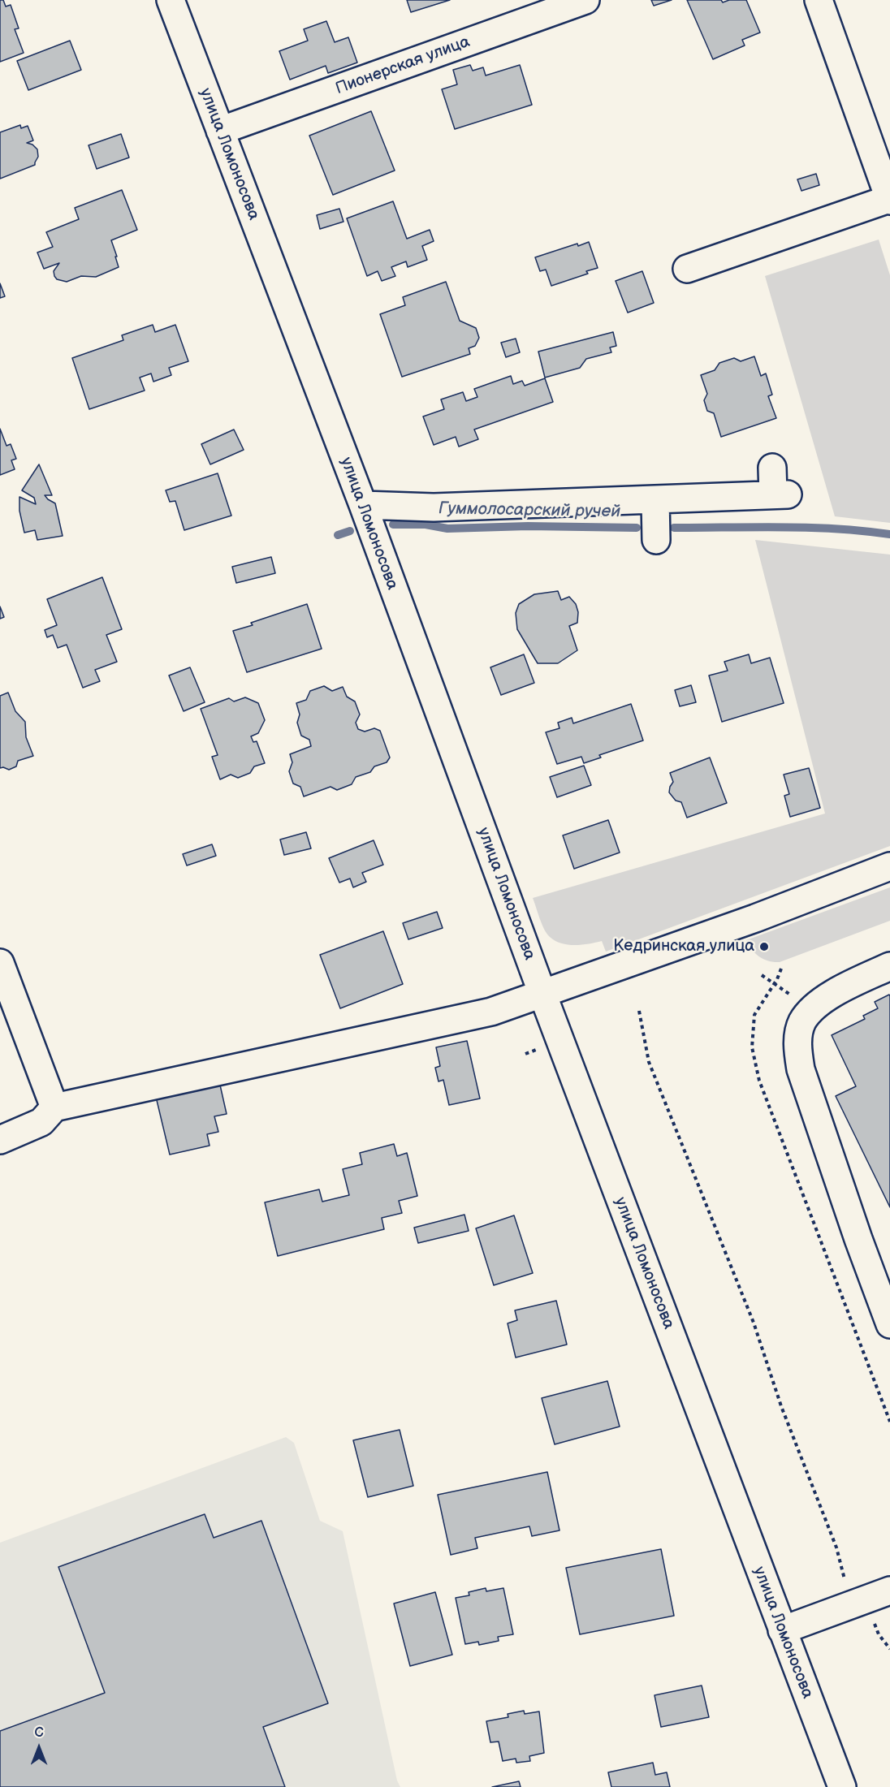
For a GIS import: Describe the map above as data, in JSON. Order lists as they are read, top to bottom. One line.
{"streets":{"street":["Пионерская улица","улица Ломоносова"]},"crossings":[["Пионерская улица","улица Ломоносова"]],"water":["Гуммолосарский ручей"],"places":["Кедринская улица"],"north":"top"}
